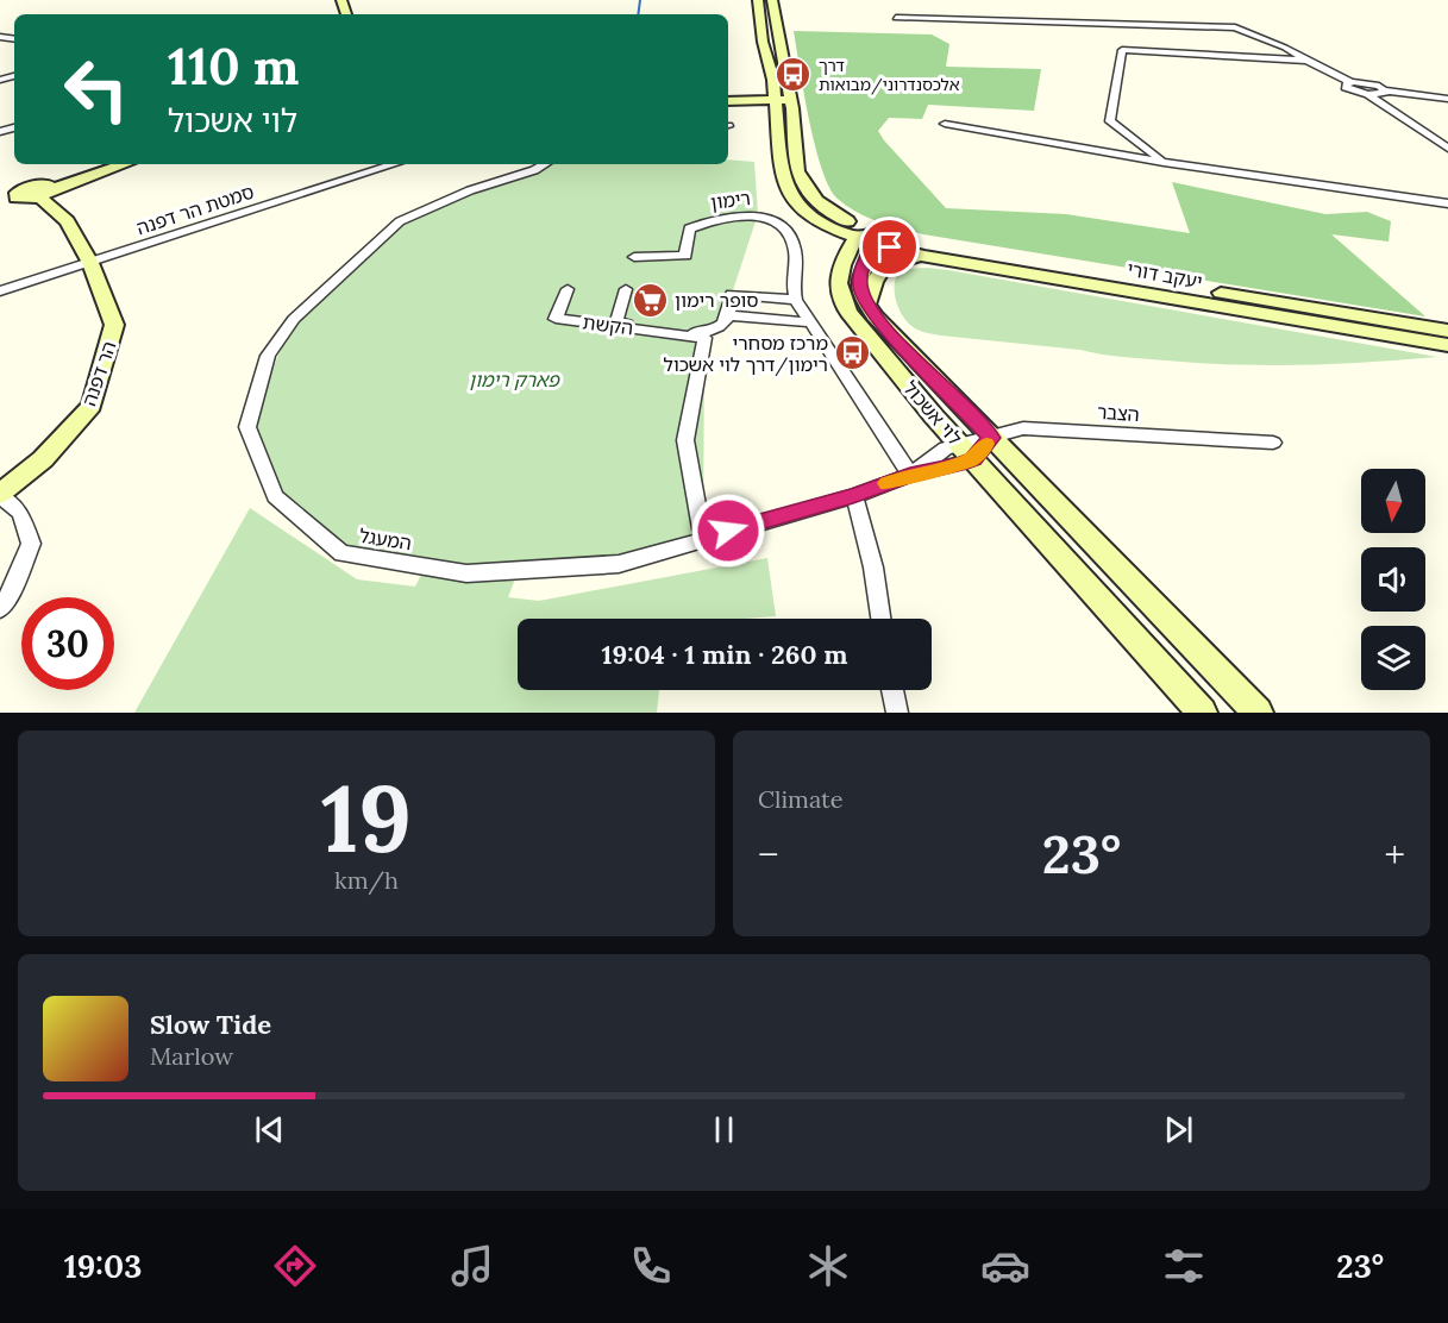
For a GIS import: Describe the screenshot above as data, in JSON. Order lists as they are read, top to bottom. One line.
{"streets":{"main road":["יעקב דורי","הר דפנה","לוי אשכול"],"street":["רימון","סמטת הר דפנה","הקשת","הצבר","המעגל"]},"crossings":[["רימון","המעגל"],["סמטת הר דפנה","הר דפנה"],["יעקב דורי","לוי אשכול"],["הקשת","המעגל"],["לוי אשכול","הצבר"],["לוי אשכול","המעגל"],["הצבר","המעגל"]],"parks":["פארק רימון"],"places":{"bus stop":["דרך אלכסנדרוני/מבואות","מרכז מסחרי רימון/דרך לוי אשכול"],"supermarket":["סופר רימון"]},"north":"bottom","page":{"turn":["110 m","לוי אשכול"],"limit":"30","trip":"19:04 · 1 min · 260 m","tile":[["19","km/h"],"Climate"],"heat":["−","23°","+"],"song":["Slow Tide","Marlow"],"tabs":["19:03","23°"]}}
